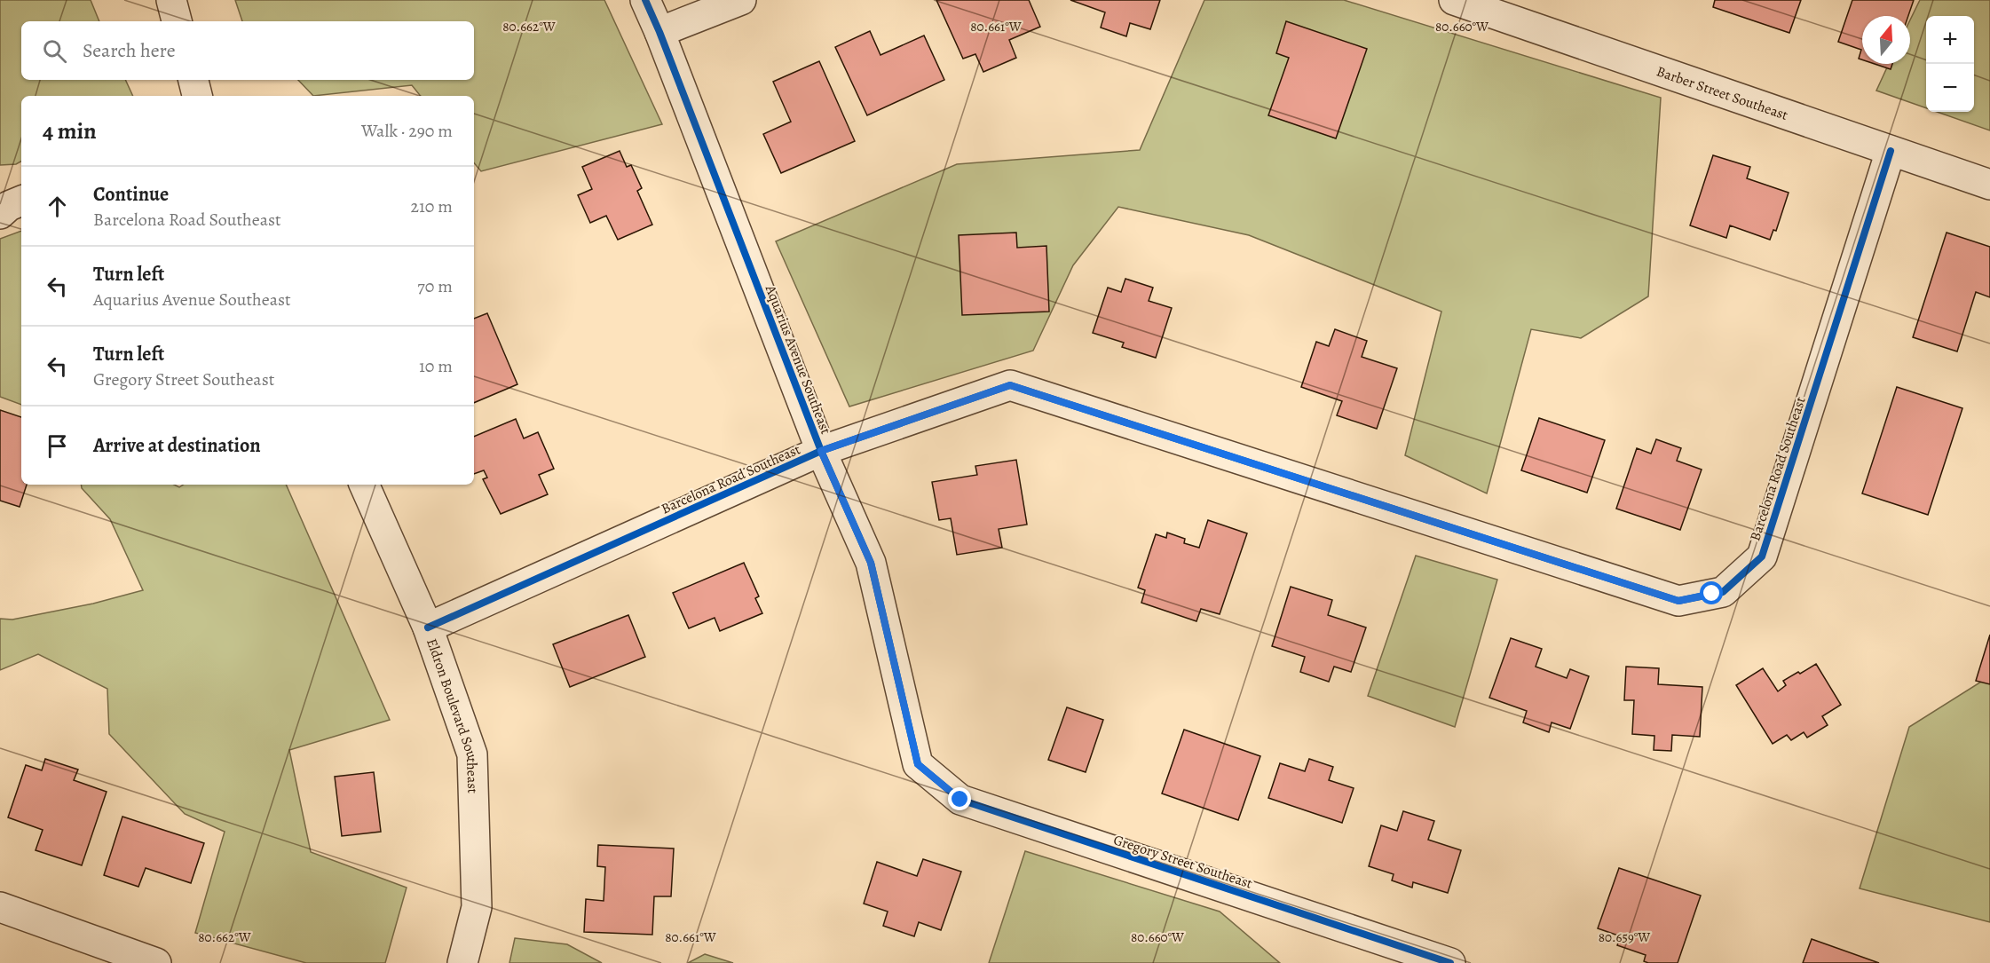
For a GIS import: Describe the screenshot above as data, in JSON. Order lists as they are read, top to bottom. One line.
{"streets":{"street":["Barber Street Southeast","Aquarius Avenue Southeast","Barcelona Road Southeast","Eldron Boulevard Southeast","Gregory Street Southeast"]},"crossings":[["Barber Street Southeast","Barcelona Road Southeast"],["Aquarius Avenue Southeast","Barcelona Road Southeast"],["Aquarius Avenue Southeast","Gregory Street Southeast"],["Barcelona Road Southeast","Eldron Boulevard Southeast"]],"north":"top","page":{"map_buttons":["+","−"],"search":"Search here","heading":["4 min","Walk · 290 m"],"list":[["Continue","Barcelona Road Southeast","210 m"],["Turn left","Aquarius Avenue Southeast","70 m"],["Turn left","Gregory Street Southeast","10 m"],"Arrive at destination"]},"coordinates":["80.662°W","80.661°W","80.660°W","80.659°W"]}
